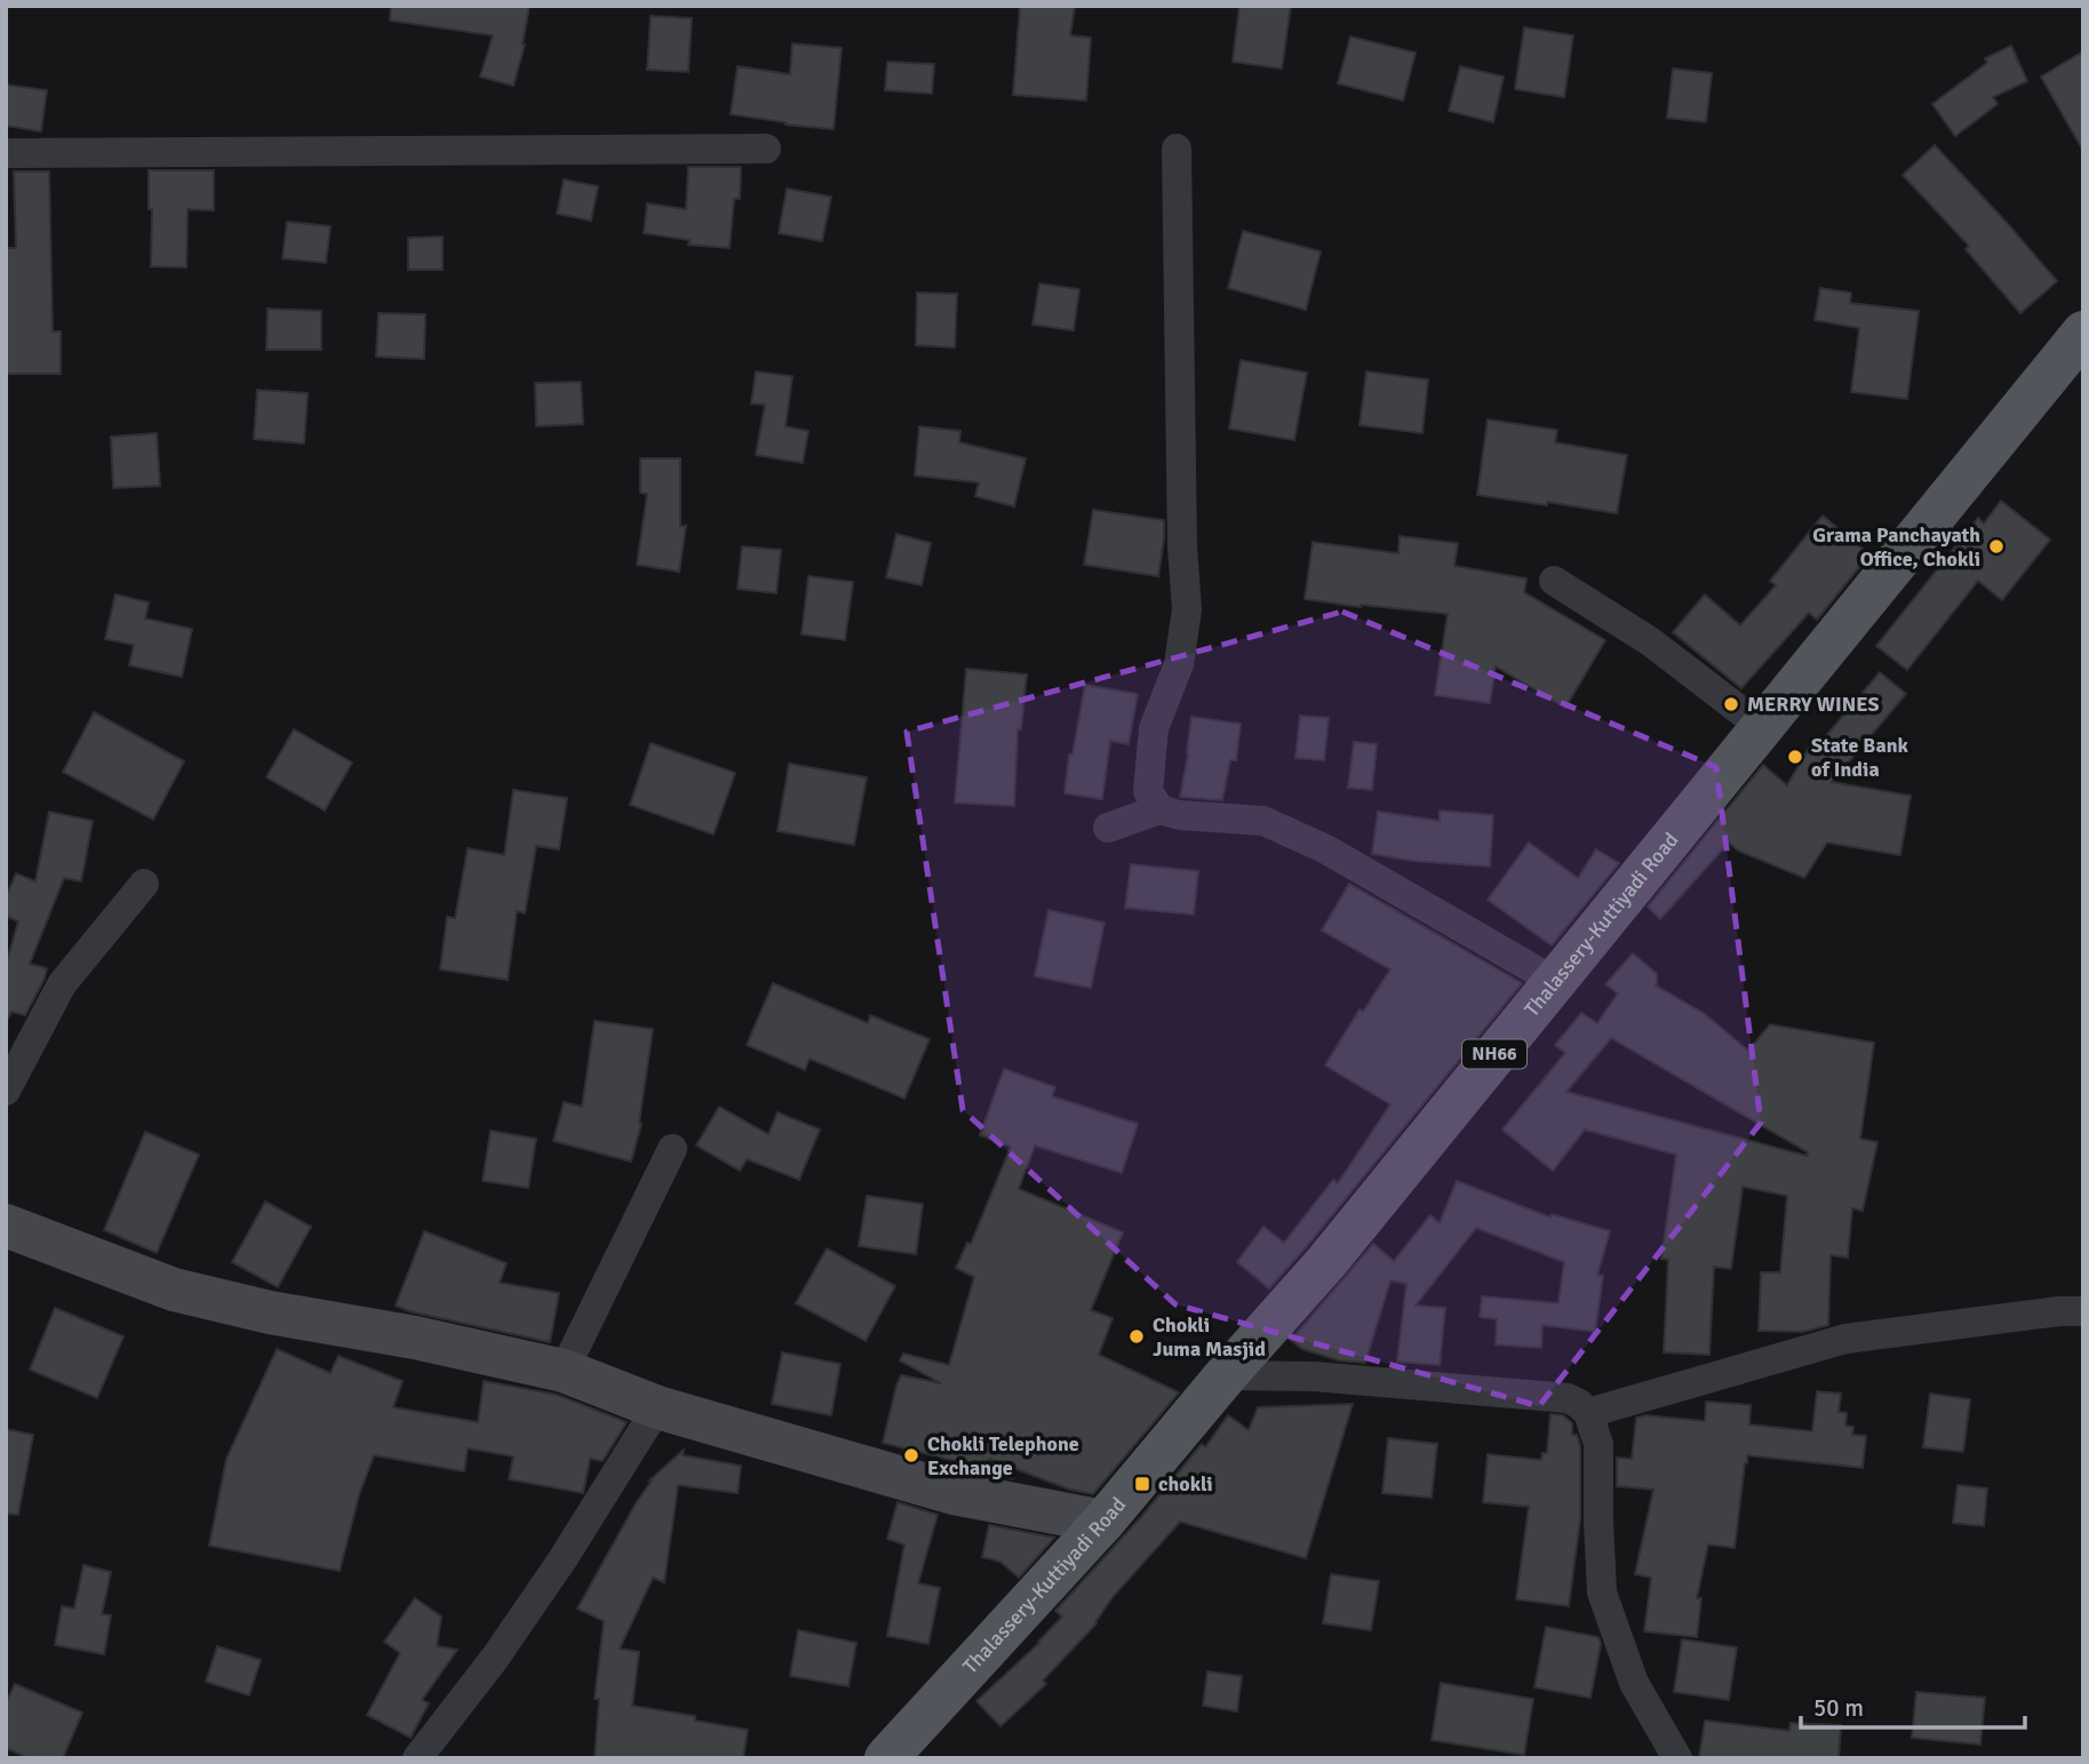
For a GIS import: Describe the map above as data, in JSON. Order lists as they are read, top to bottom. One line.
{"streets":{"main road":["Thalassery-Kuttiyadi Road","NH66"]},"places":{"other":["Grama Panchayath Office, Chokli","MERRY WINES","State Bank of India","Chokli Juma Masjid","Chokli Telephone Exchange"],"transit":["chokli"]},"scale_bar":"50 m"}
